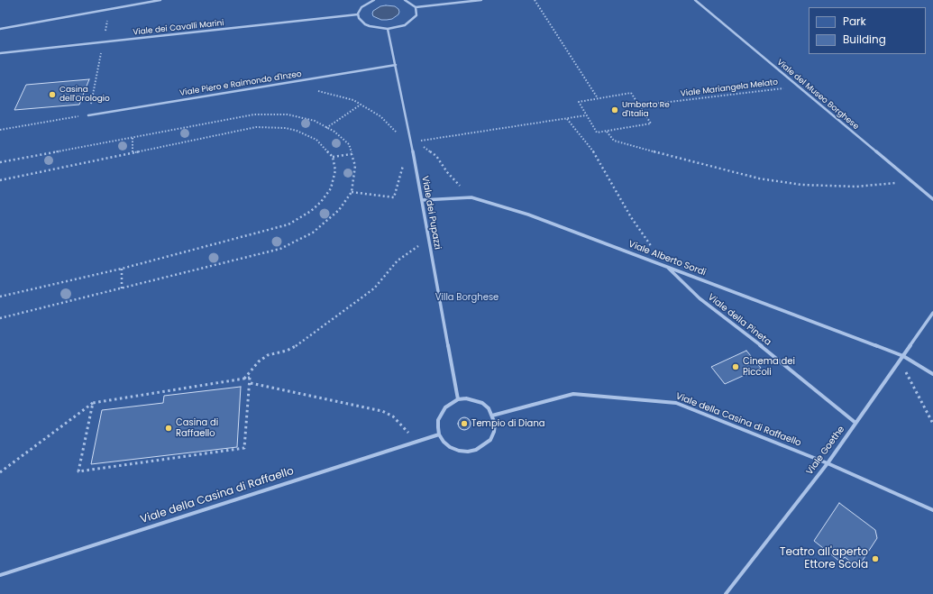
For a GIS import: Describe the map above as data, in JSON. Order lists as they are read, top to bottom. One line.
{"streets":{"street":["Viale dei Cavalli Marini","Viale Piero e Raimondo d'Inzeo","Viale del Museo Borghese","Viale dei Pupazzi","Viale Alberto Sordi","Viale della Pineta","Viale della Casina di Raffaello","Viale Goethe"],"path":["Viale Mariangela Melato"]},"crossings":[["Viale Piero e Raimondo d'Inzeo","Viale dei Pupazzi"],["Viale Mariangela Melato","Viale del Museo Borghese"],["Viale dei Pupazzi","Viale Alberto Sordi"],["Viale dei Pupazzi","Viale della Casina di Raffaello"],["Viale Alberto Sordi","Viale della Pineta"],["Viale Alberto Sordi","Viale Goethe"],["Viale della Pineta","Viale Goethe"],["Viale della Casina di Raffaello","Viale Goethe"]],"parks":["Villa Borghese"],"places":["Casina dell'Orologio","Umberto Re d'Italia","Cinema dei Piccoli","Tempio di Diana","Casina di Raffaello","Teatro all'aperto Ettore Scola"],"legend":["Park","Building"]}
